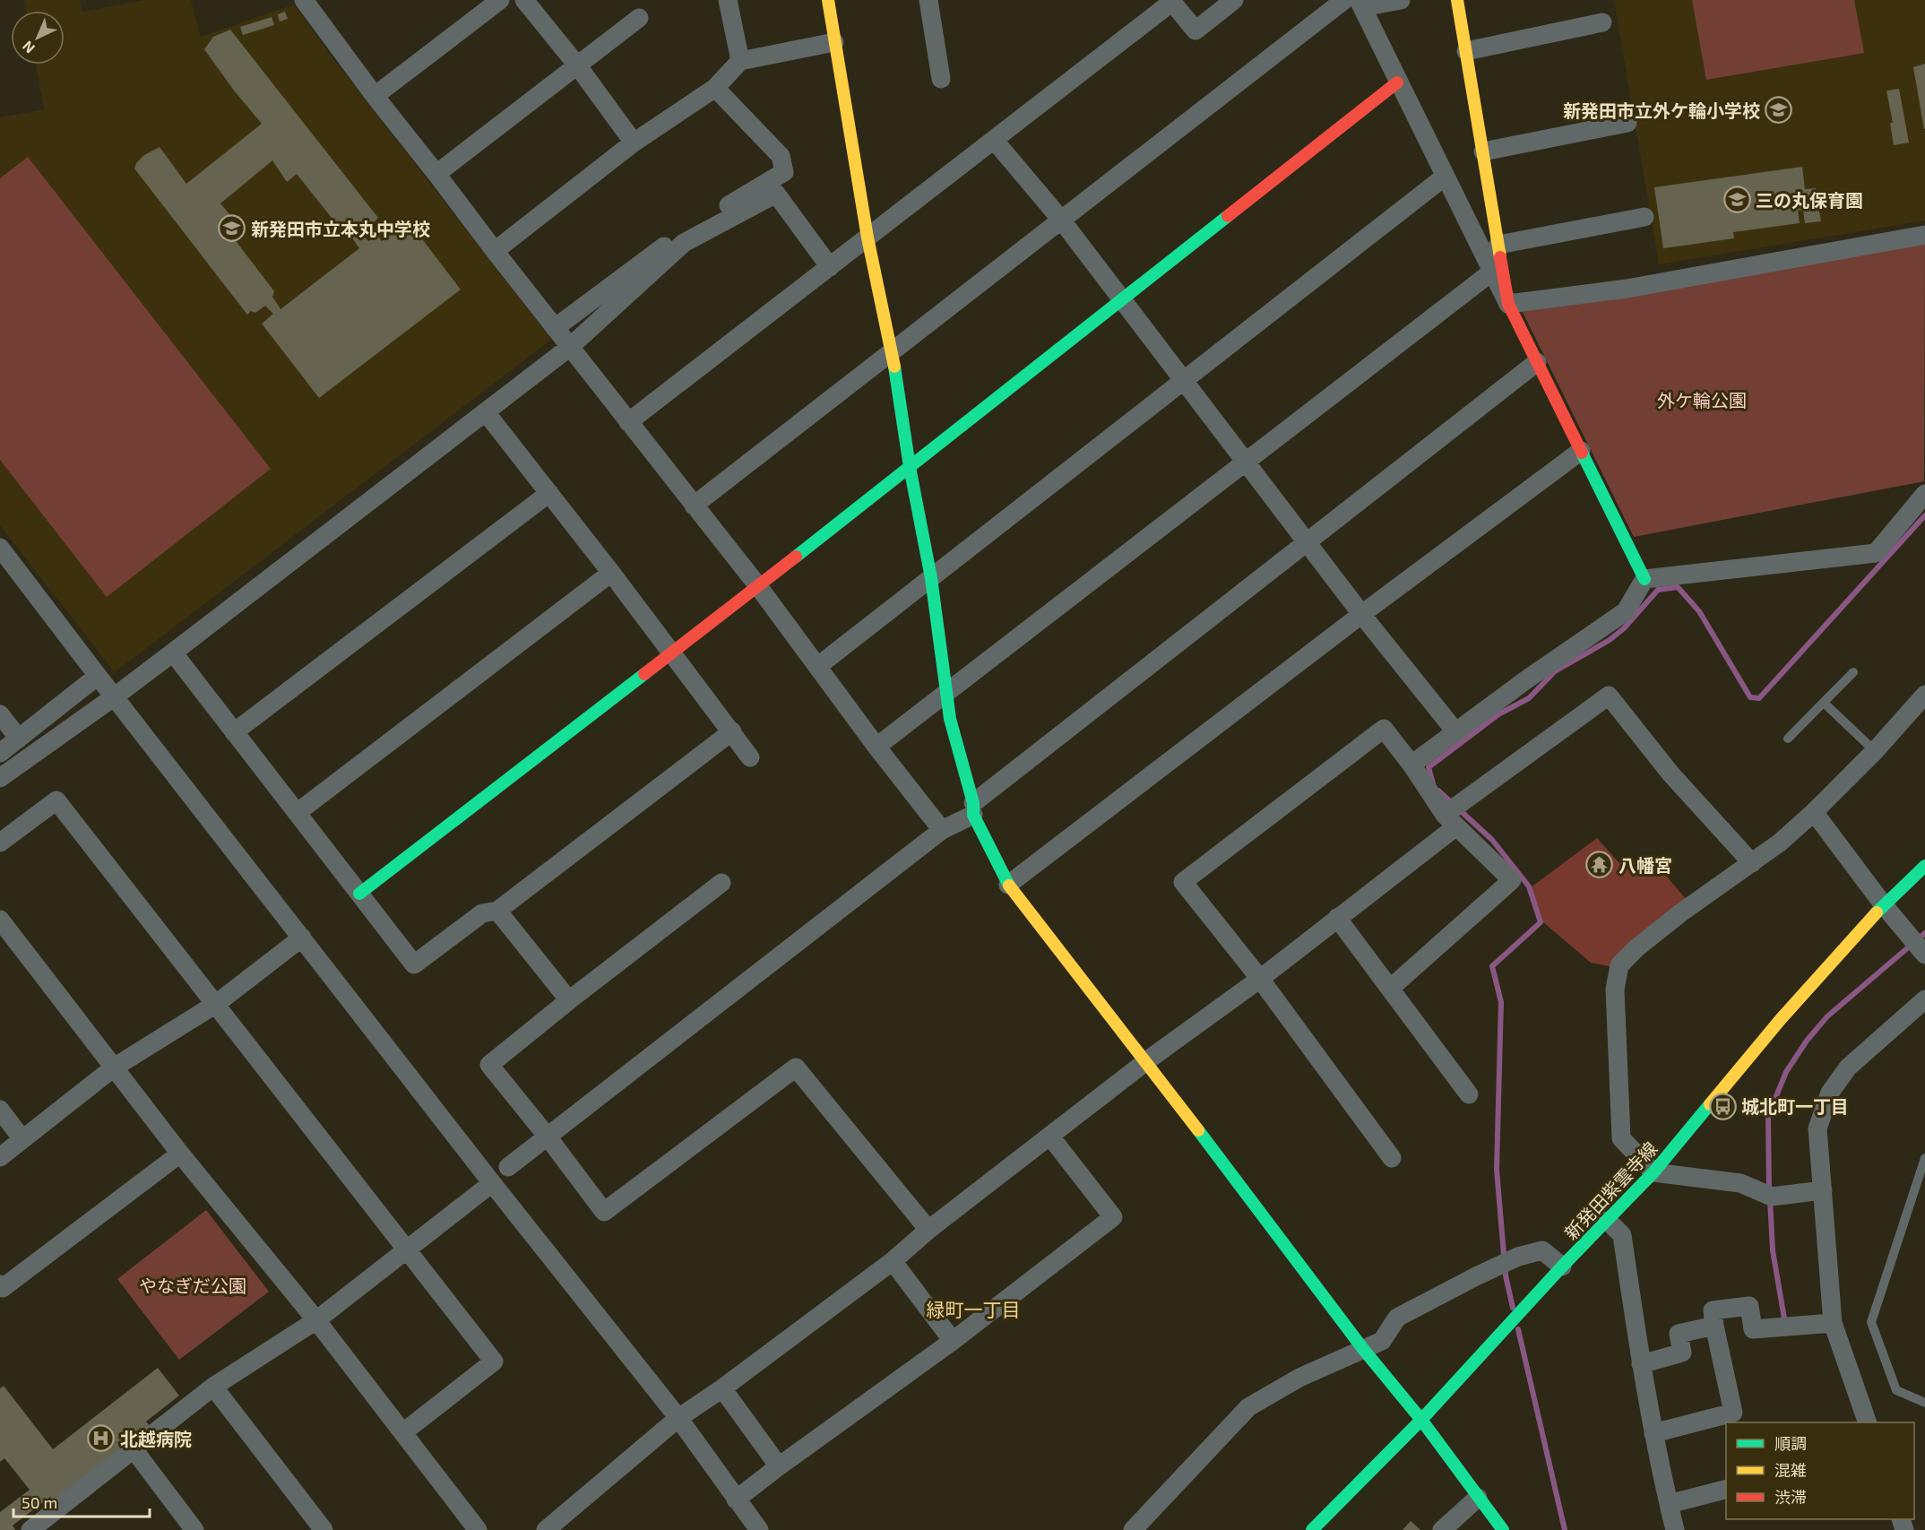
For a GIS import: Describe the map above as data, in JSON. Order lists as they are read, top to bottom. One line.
{"streets":{"street":["新発田紫雲寺線"]},"districts":["緑町一丁目"],"parks":["外ケ輪公園","やなぎだ公園"],"places":{"school or university":["新発田市立外ケ輪小学校","三の丸保育園","新発田市立本丸中学校"],"temple":["八幡宮"],"bus stop":["城北町一丁目"],"hospital":["北越病院"]},"legend":["順調","混雑","渋滞"],"scale_bar":"50 m","north":"bottom left"}
